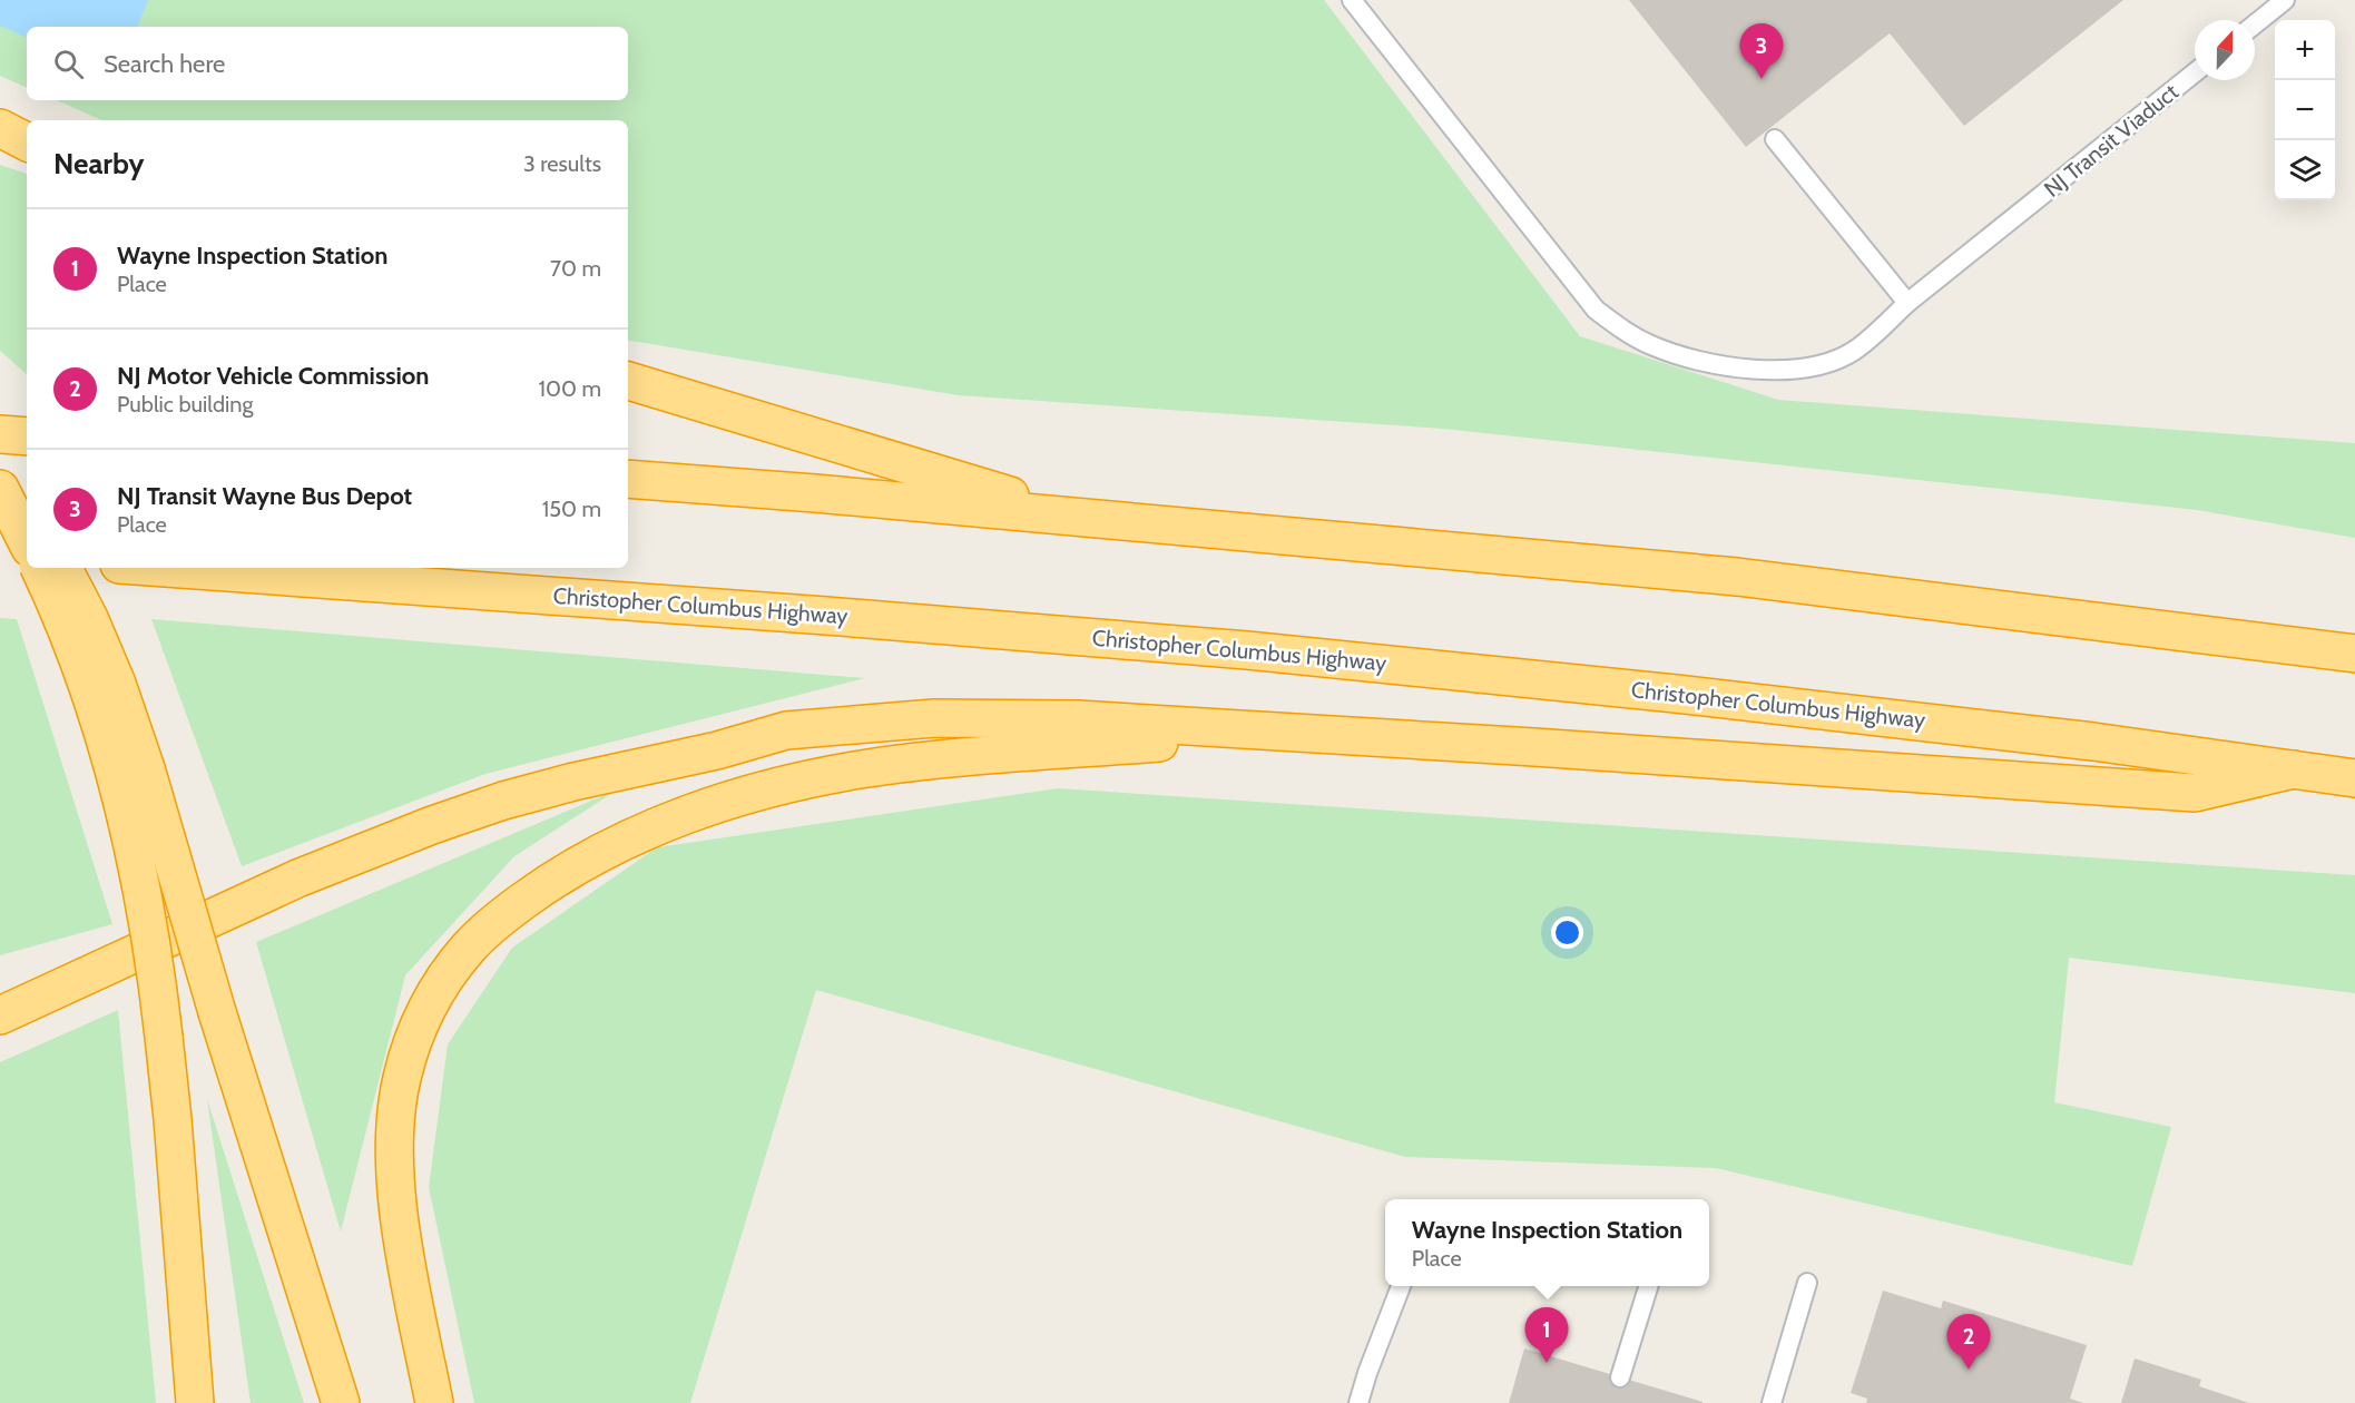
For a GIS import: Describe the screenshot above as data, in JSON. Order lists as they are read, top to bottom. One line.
{"streets":{"highway":["Christopher Columbus Highway"],"lane":["NJ Transit Viaduct"]},"north":"top","page":{"map_buttons":["+","−"],"pins":["3","1","2"],"search":"Search here","heading":["Nearby","3 results"],"list":[{"mark":"1","name":"Wayne Inspection Station","note":"Place","value":"70 m"},{"mark":"2","name":"NJ Motor Vehicle Commission","note":"Public building","value":"100 m"},{"mark":"3","name":"NJ Transit Wayne Bus Depot","note":"Place","value":"150 m"}],"popup":["Wayne Inspection Station","Place"]}}
